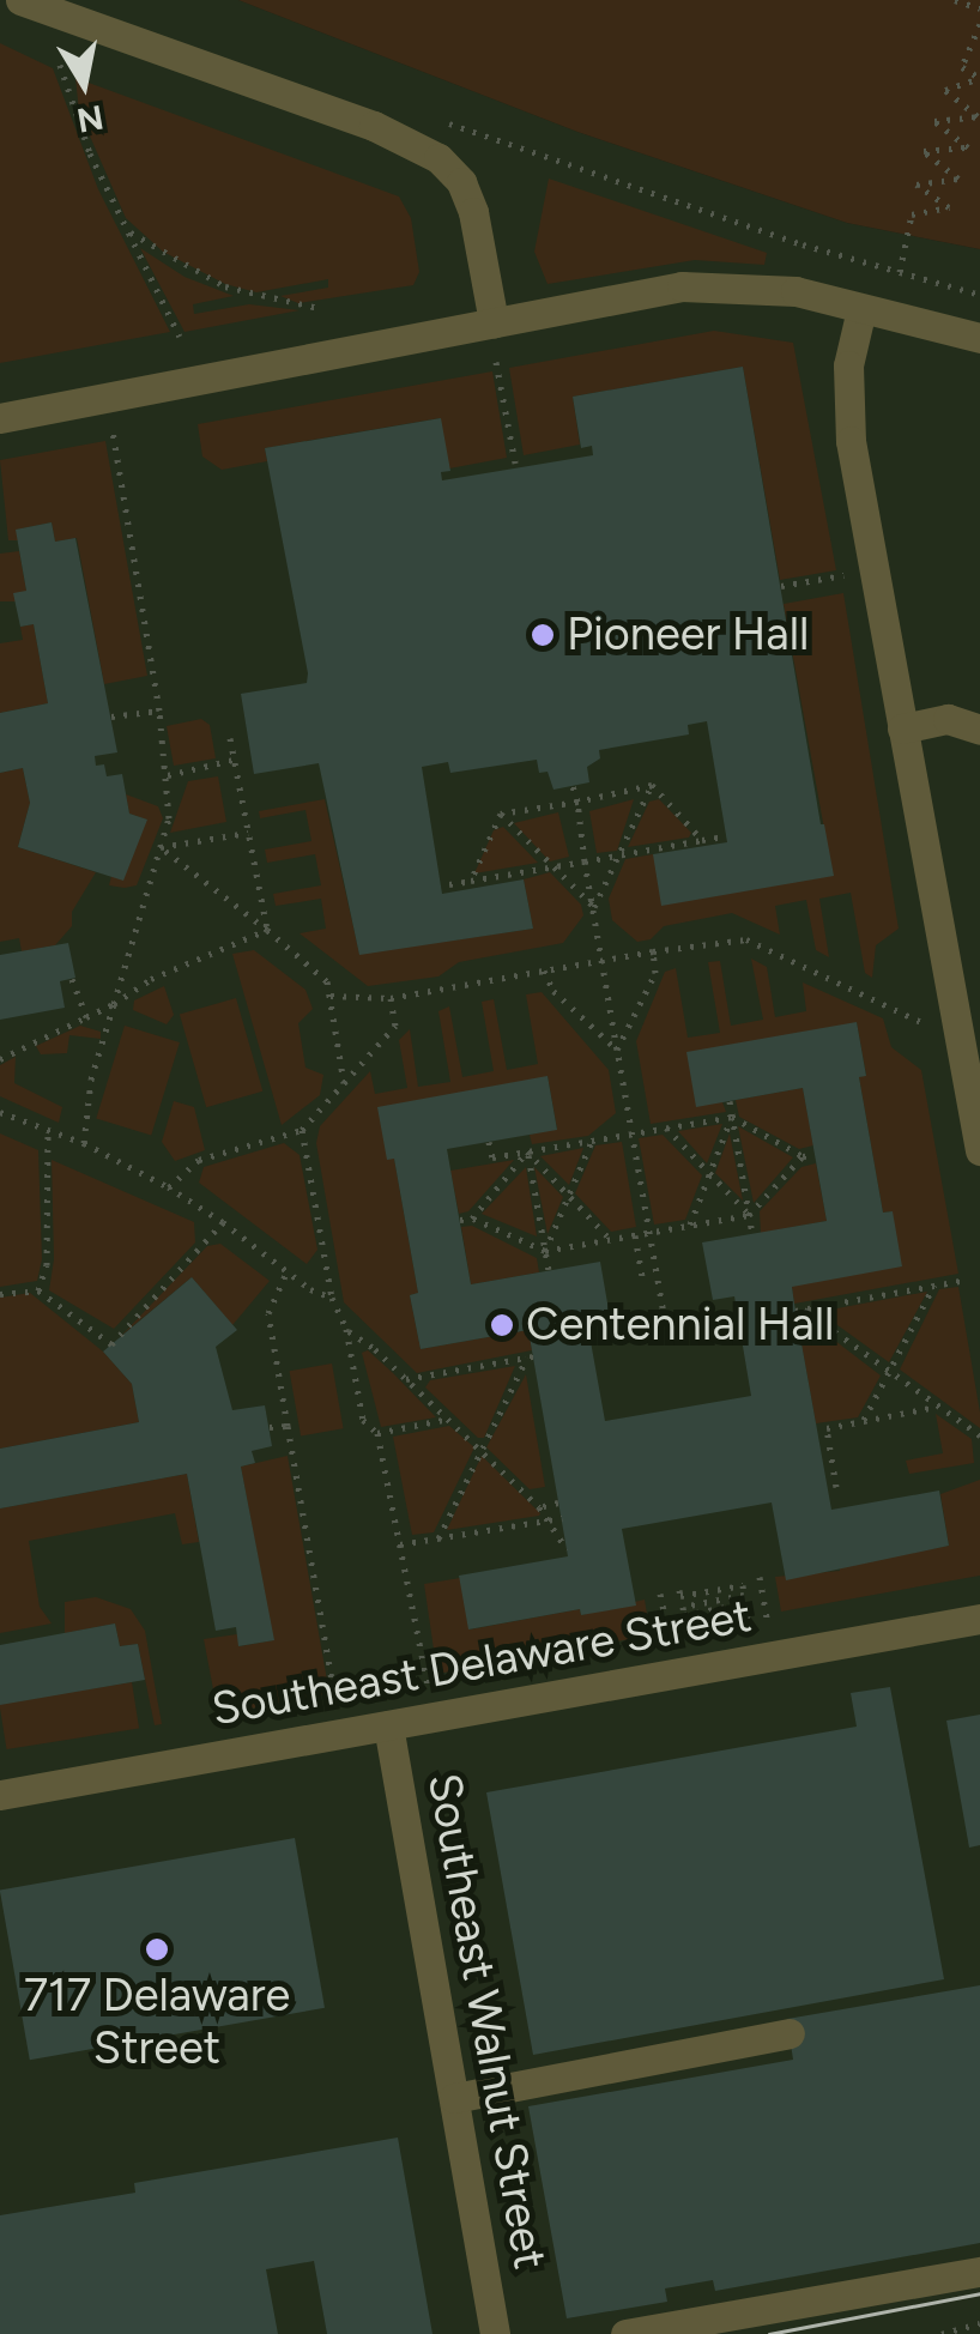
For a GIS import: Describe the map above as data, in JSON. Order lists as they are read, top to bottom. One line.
{"streets":{"street":["Southeast Delaware Street","Southeast Walnut Street"]},"crossings":[["Southeast Delaware Street","Southeast Walnut Street"]],"places":["Pioneer Hall","Centennial Hall","717 Delaware Street"],"north":"bottom"}
